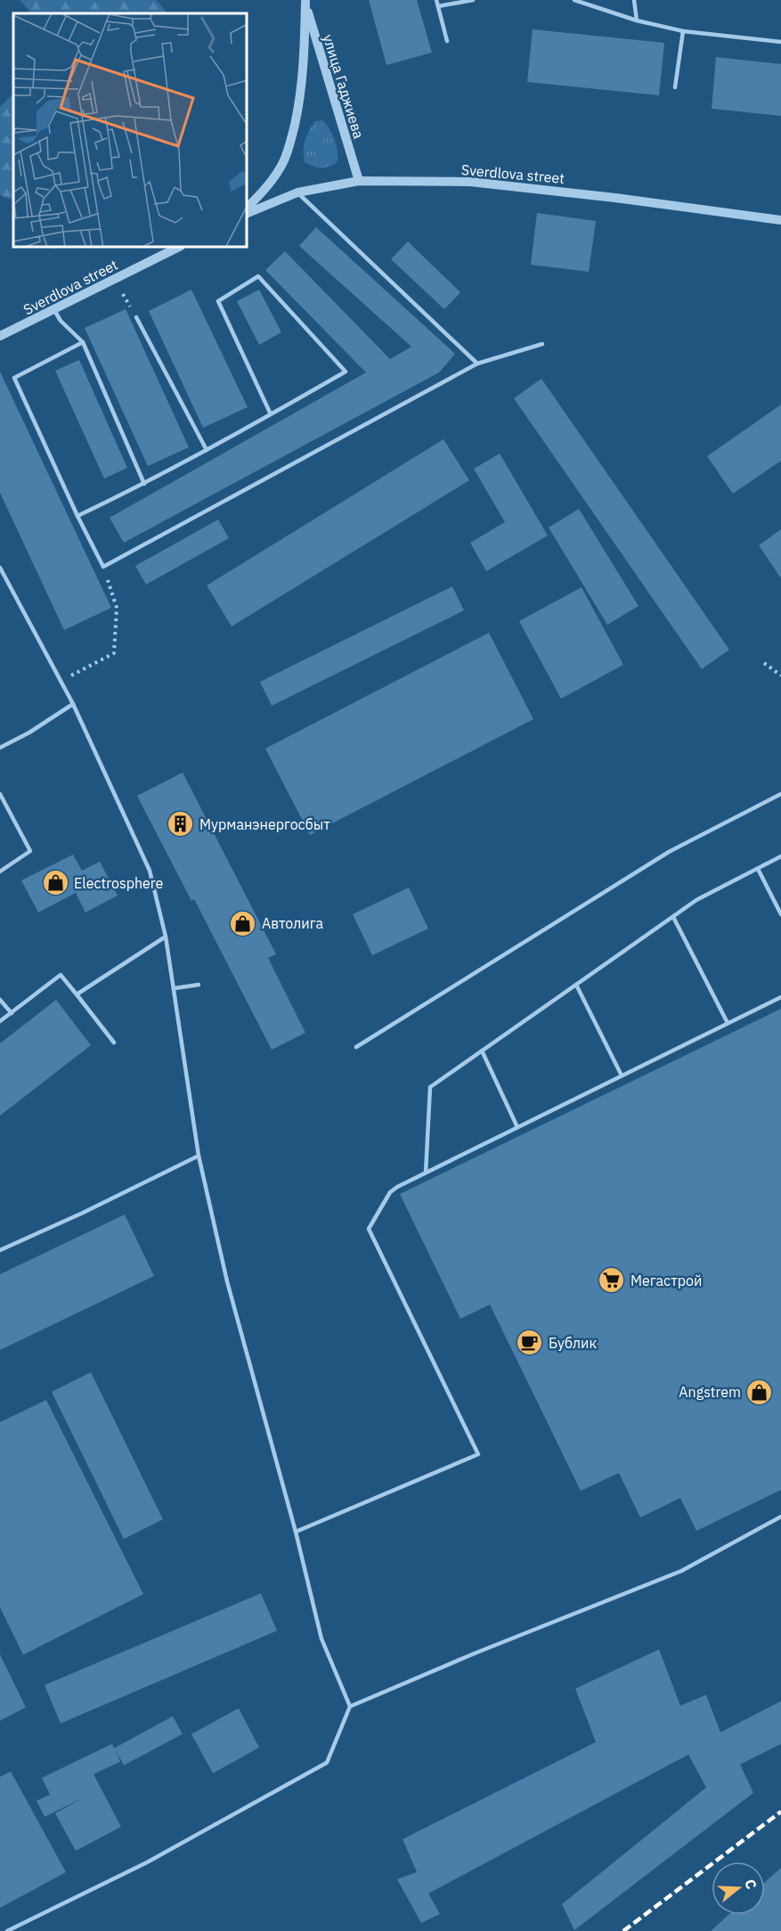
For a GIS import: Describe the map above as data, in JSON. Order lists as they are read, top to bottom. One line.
{"streets":{"street":["улица Гаджиева","Sverdlova street"]},"crossings":[["улица Гаджиева","Sverdlova street"]],"places":{"building":["Мурманэнергосбыт"],"shop":["Electrosphere","Автолига","Angstrem"],"supermarket":["Мегастрой"],"cafe":["Бублик"]},"north":"right"}
